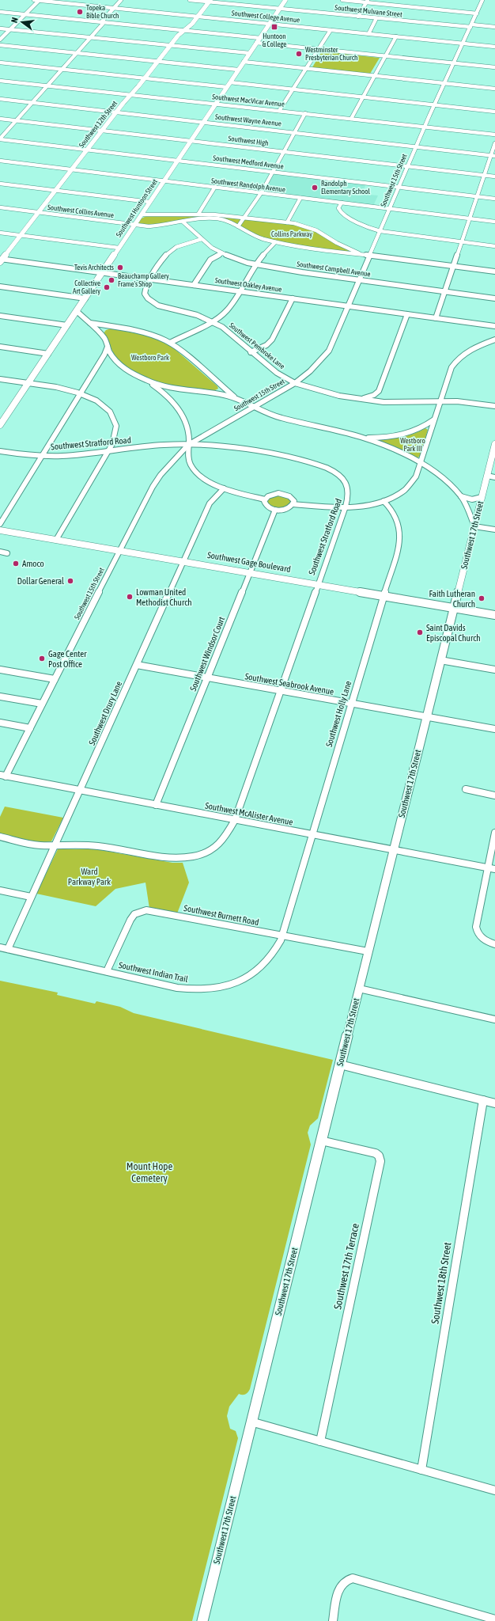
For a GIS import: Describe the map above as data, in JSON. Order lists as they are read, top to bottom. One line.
{"streets":{"main road":["Southwest 12th Street","Southwest Huntoon Street","Southwest 17th Street","Southwest Gage Boulevard"],"street":["Southwest Mulvane Street","Southwest College Avenue","Southwest MacVicar Avenue","Southwest Wayne Avenue","Southwest High","Southwest Medford Avenue","Southwest 15th Street","Southwest Randolph Avenue","Southwest Collins Avenue","Southwest Campbell Avenue","Southwest Oakley Avenue","Southwest Pembroke Lane","Southwest Stratford Road","Southwest Windsor Court","Southwest Seabrook Avenue","Southwest Drury Lane","Southwest Holly Lane","Southwest McAlister Avenue","Southwest Burnett Road","Southwest Indian Trail","Southwest 17th Terrace","Southwest 18th Street"]},"crossings":[["Southwest Mulvane Street","Southwest 12th Street"],["Southwest Mulvane Street","Southwest 15th Street"],["Southwest Mulvane Street","Southwest Huntoon Street"],["Southwest College Avenue","Southwest 12th Street"],["Southwest College Avenue","Southwest 15th Street"],["Southwest College Avenue","Southwest Huntoon Street"],["Southwest MacVicar Avenue","Southwest 12th Street"],["Southwest MacVicar Avenue","Southwest 15th Street"],["Southwest MacVicar Avenue","Southwest Huntoon Street"],["Southwest Wayne Avenue","Southwest 12th Street"],["Southwest Wayne Avenue","Southwest 15th Street"],["Southwest Wayne Avenue","Southwest Huntoon Street"],["Southwest 12th Street","Southwest High"],["Southwest 12th Street","Southwest Medford Avenue"],["Southwest 12th Street","Southwest Randolph Avenue"],["Southwest 12th Street","Southwest Collins Avenue"],["Southwest 12th Street","Southwest Oakley Avenue"],["Southwest High","Southwest 15th Street"],["Southwest High","Southwest Huntoon Street"],["Southwest Medford Avenue","Southwest 15th Street"],["Southwest Medford Avenue","Southwest Huntoon Street"],["Southwest 15th Street","Southwest Randolph Avenue"],["Southwest 15th Street","Southwest Collins Avenue"],["Southwest 15th Street","Southwest Campbell Avenue"],["Southwest 15th Street","Southwest Oakley Avenue"],["Southwest 15th Street","Southwest Pembroke Lane"],["Southwest 15th Street","Southwest Stratford Road"],["Southwest 15th Street","Southwest Gage Boulevard"],["Southwest 15th Street","Southwest McAlister Avenue"],["Southwest Randolph Avenue","Southwest Huntoon Street"],["Southwest Huntoon Street","Southwest Collins Avenue"],["Southwest Huntoon Street","Southwest Oakley Avenue"],["Southwest Collins Avenue","Southwest Campbell Avenue"],["Southwest Oakley Avenue","Southwest Pembroke Lane"],["Southwest Stratford Road","Southwest Gage Boulevard"],["Southwest Stratford Road","Southwest Seabrook Avenue"],["Southwest Stratford Road","Southwest Drury Lane"],["Southwest Stratford Road","Southwest McAlister Avenue"],["Southwest 17th Street","Southwest Gage Boulevard"],["Southwest 17th Street","Southwest Seabrook Avenue"],["Southwest 17th Street","Southwest McAlister Avenue"],["Southwest 17th Street","Southwest Burnett Road"],["Southwest 17th Street","Southwest 17th Terrace"],["Southwest Gage Boulevard","Southwest Windsor Court"],["Southwest Gage Boulevard","Southwest Drury Lane"],["Southwest Gage Boulevard","Southwest Holly Lane"],["Southwest Windsor Court","Southwest Seabrook Avenue"],["Southwest Windsor Court","Southwest McAlister Avenue"],["Southwest Seabrook Avenue","Southwest Drury Lane"],["Southwest Seabrook Avenue","Southwest Holly Lane"],["Southwest Drury Lane","Southwest McAlister Avenue"],["Southwest Drury Lane","Southwest Indian Trail"],["Southwest Holly Lane","Southwest McAlister Avenue"],["Southwest Holly Lane","Southwest Burnett Road"],["Southwest Holly Lane","Southwest Indian Trail"],["Southwest Burnett Road","Southwest Indian Trail"]],"parks":["Collins Parkway","Westboro Park","Westboro Park III","Ward Parkway Park","Mount Hope Cemetery"],"places":{"other":["Topeka Bible Church","Westminster Presbyterian Church","Randolph Elementary School","Tevis Architects","Beauchamp Gallery Frame's Shop","Collective Art Gallery","Amoco","Dollar General","Lowman United Methodist Church","Faith Lutheran Church","Saint Davids Episcopal Church","Gage Center Post Office"],"transit":["Huntoon & College"]},"north":"left"}
